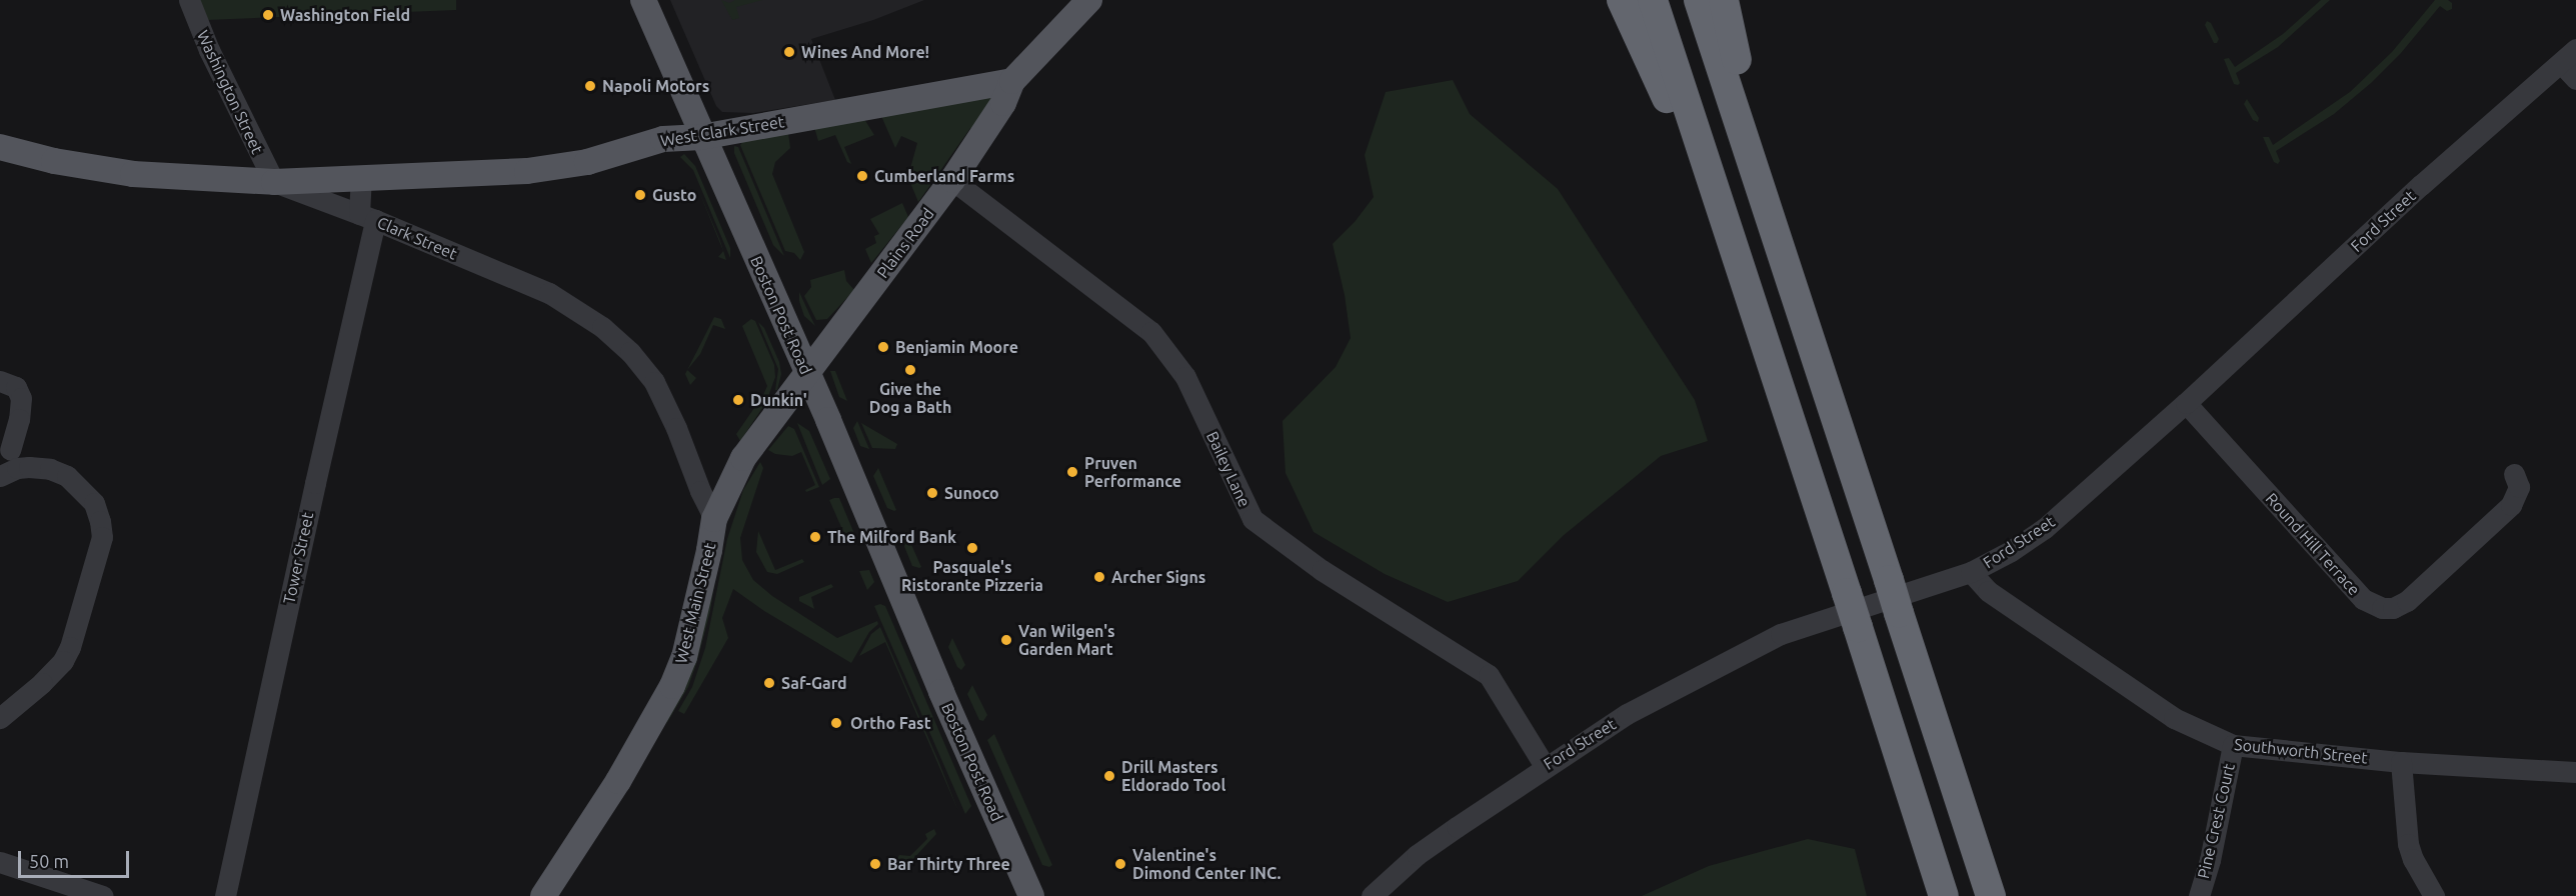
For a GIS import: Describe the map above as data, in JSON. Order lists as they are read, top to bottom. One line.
{"streets":{"main road":["West Clark Street","Clark Street","Plains Road","Boston Post Road","West Main Street"],"street":["Washington Street","Ford Street","Bailey Lane","Round Hill Terrace","Tower Street","Southworth Street","Pine Crest Court"]},"crossings":[["Washington Street","West Clark Street"],["Washington Street","Clark Street"],["West Clark Street","Clark Street"],["West Clark Street","Plains Road"],["West Clark Street","Boston Post Road"],["Ford Street","Bailey Lane"],["Ford Street","Round Hill Terrace"],["Ford Street","Southworth Street"],["Clark Street","Tower Street"],["Clark Street","West Main Street"],["Plains Road","Boston Post Road"],["Plains Road","Bailey Lane"],["Plains Road","West Main Street"],["Boston Post Road","West Main Street"],["Southworth Street","Pine Crest Court"]],"places":["Washington Field","Wines And More!","Napoli Motors","Cumberland Farms","Gusto","Benjamin Moore","Give the Dog a Bath","Dunkin'","Pruven Performance","Sunoco","The Milford Bank","Pasquale's Ristorante Pizzeria","Archer Signs","Van Wilgen's Garden Mart","Saf-Gard","Ortho Fast","Drill Masters Eldorado Tool","Bar Thirty Three","Valentine's Dimond Center INC."],"scale_bar":"50 m"}
